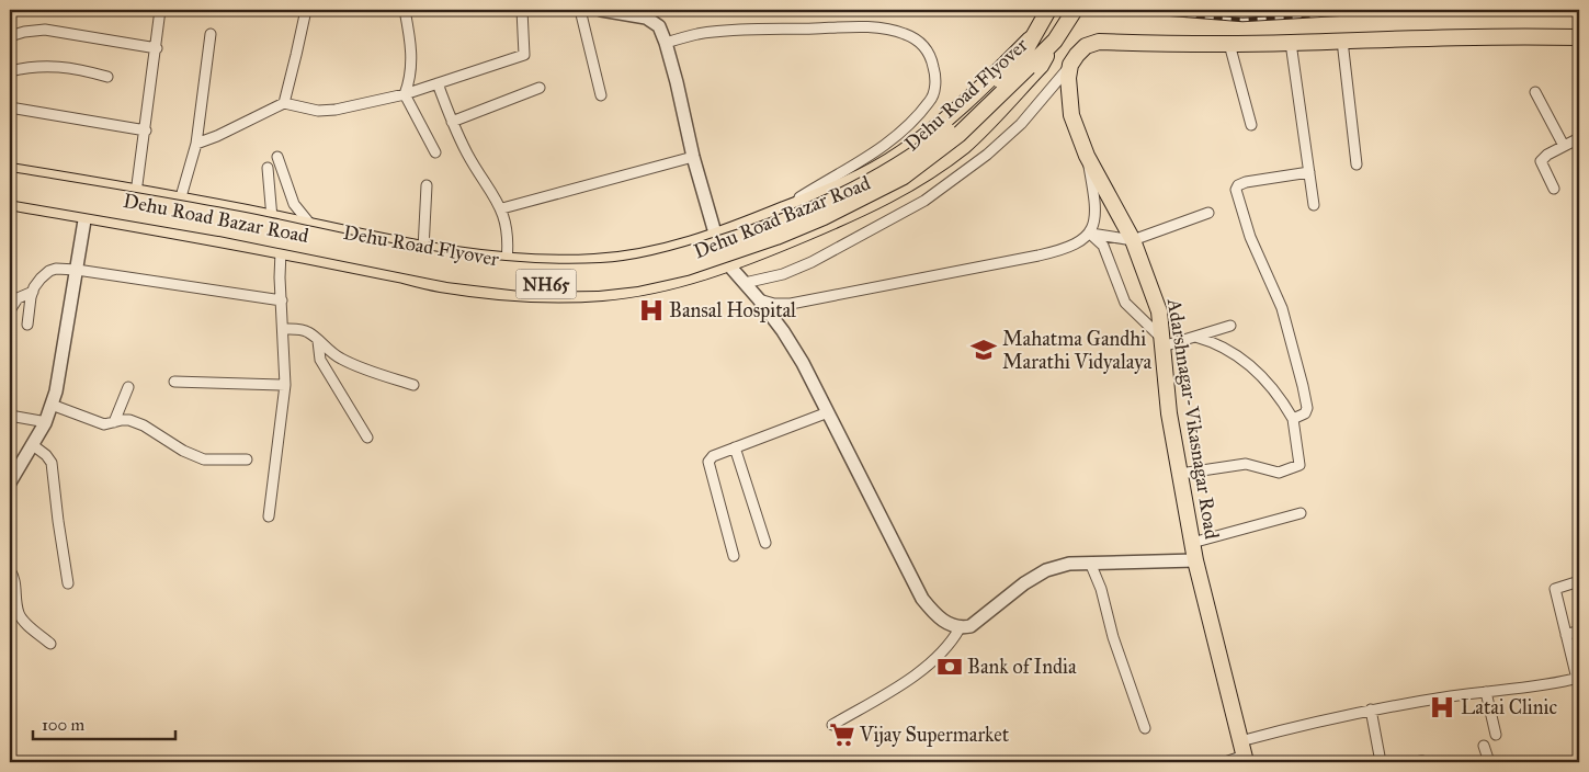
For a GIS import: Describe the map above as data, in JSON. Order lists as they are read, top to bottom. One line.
{"streets":{"main road":["Dehu Road Flyover","Dehu Road Bazar Road","NH65","Adarshnagar-Vikasnagar Road"]},"crossings":[["Dehu Road Flyover","Dehu Road Bazar Road"],["Dehu Road Flyover","NH65"],["Dehu Road Bazar Road","NH65"]],"places":{"hospital":["Bansal Hospital","Latai Clinic"],"school or university":["Mahatma Gandhi Marathi Vidyalaya"],"bank":["Bank of India"],"supermarket":["Vijay Supermarket"]},"scale_bar":"100 m"}
